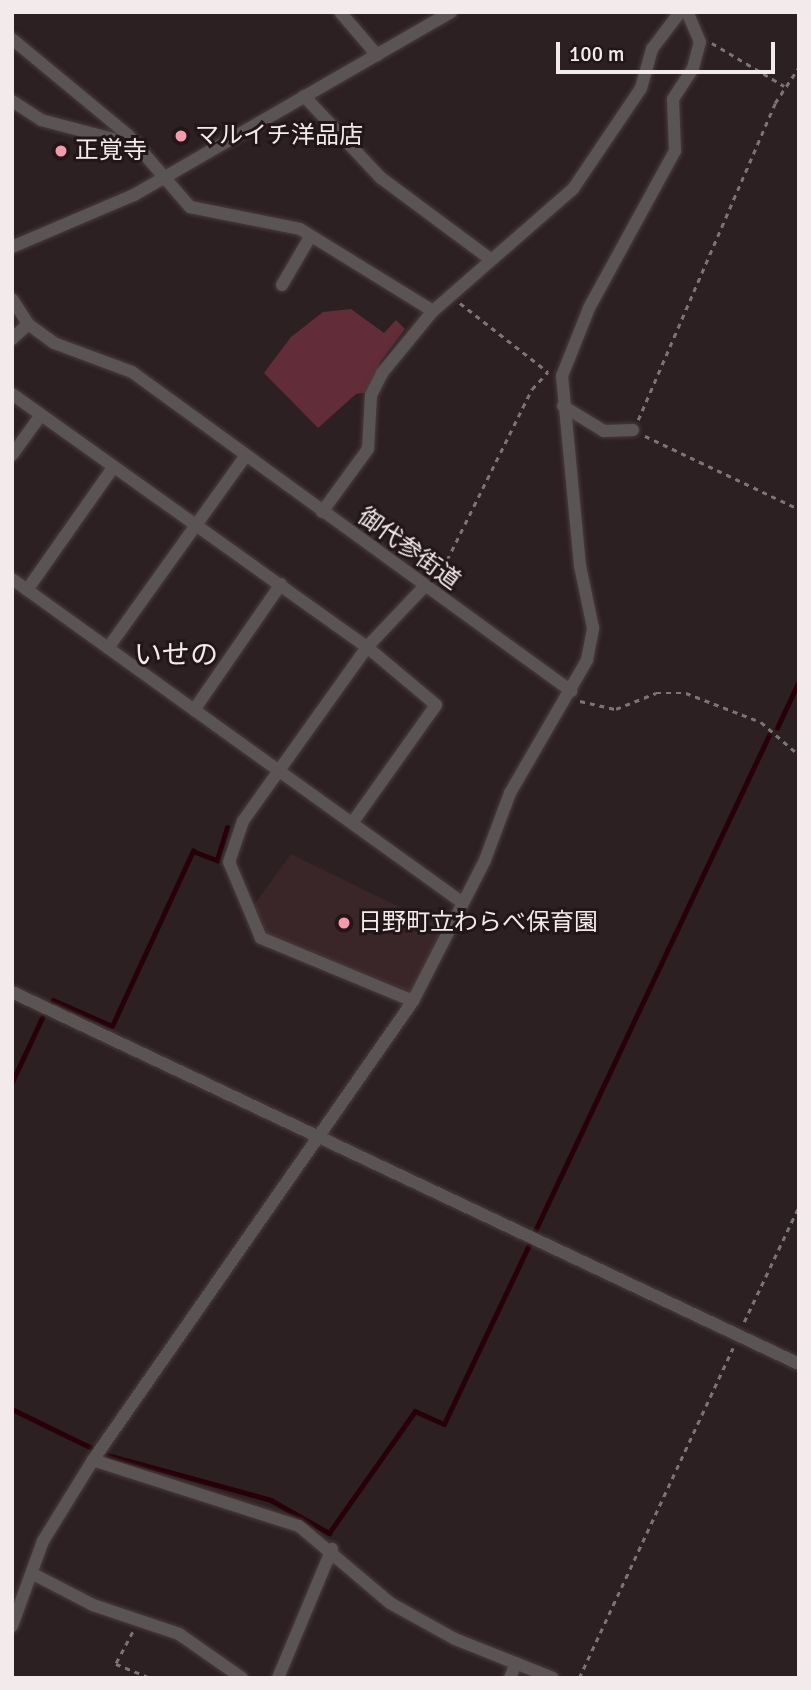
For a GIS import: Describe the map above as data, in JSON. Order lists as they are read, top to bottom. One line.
{"streets":{"street":["御代参街道"]},"districts":["いせの"],"places":["マルイチ洋品店","正覚寺","日野町立わらべ保育園"],"scale_bar":"100 m"}
